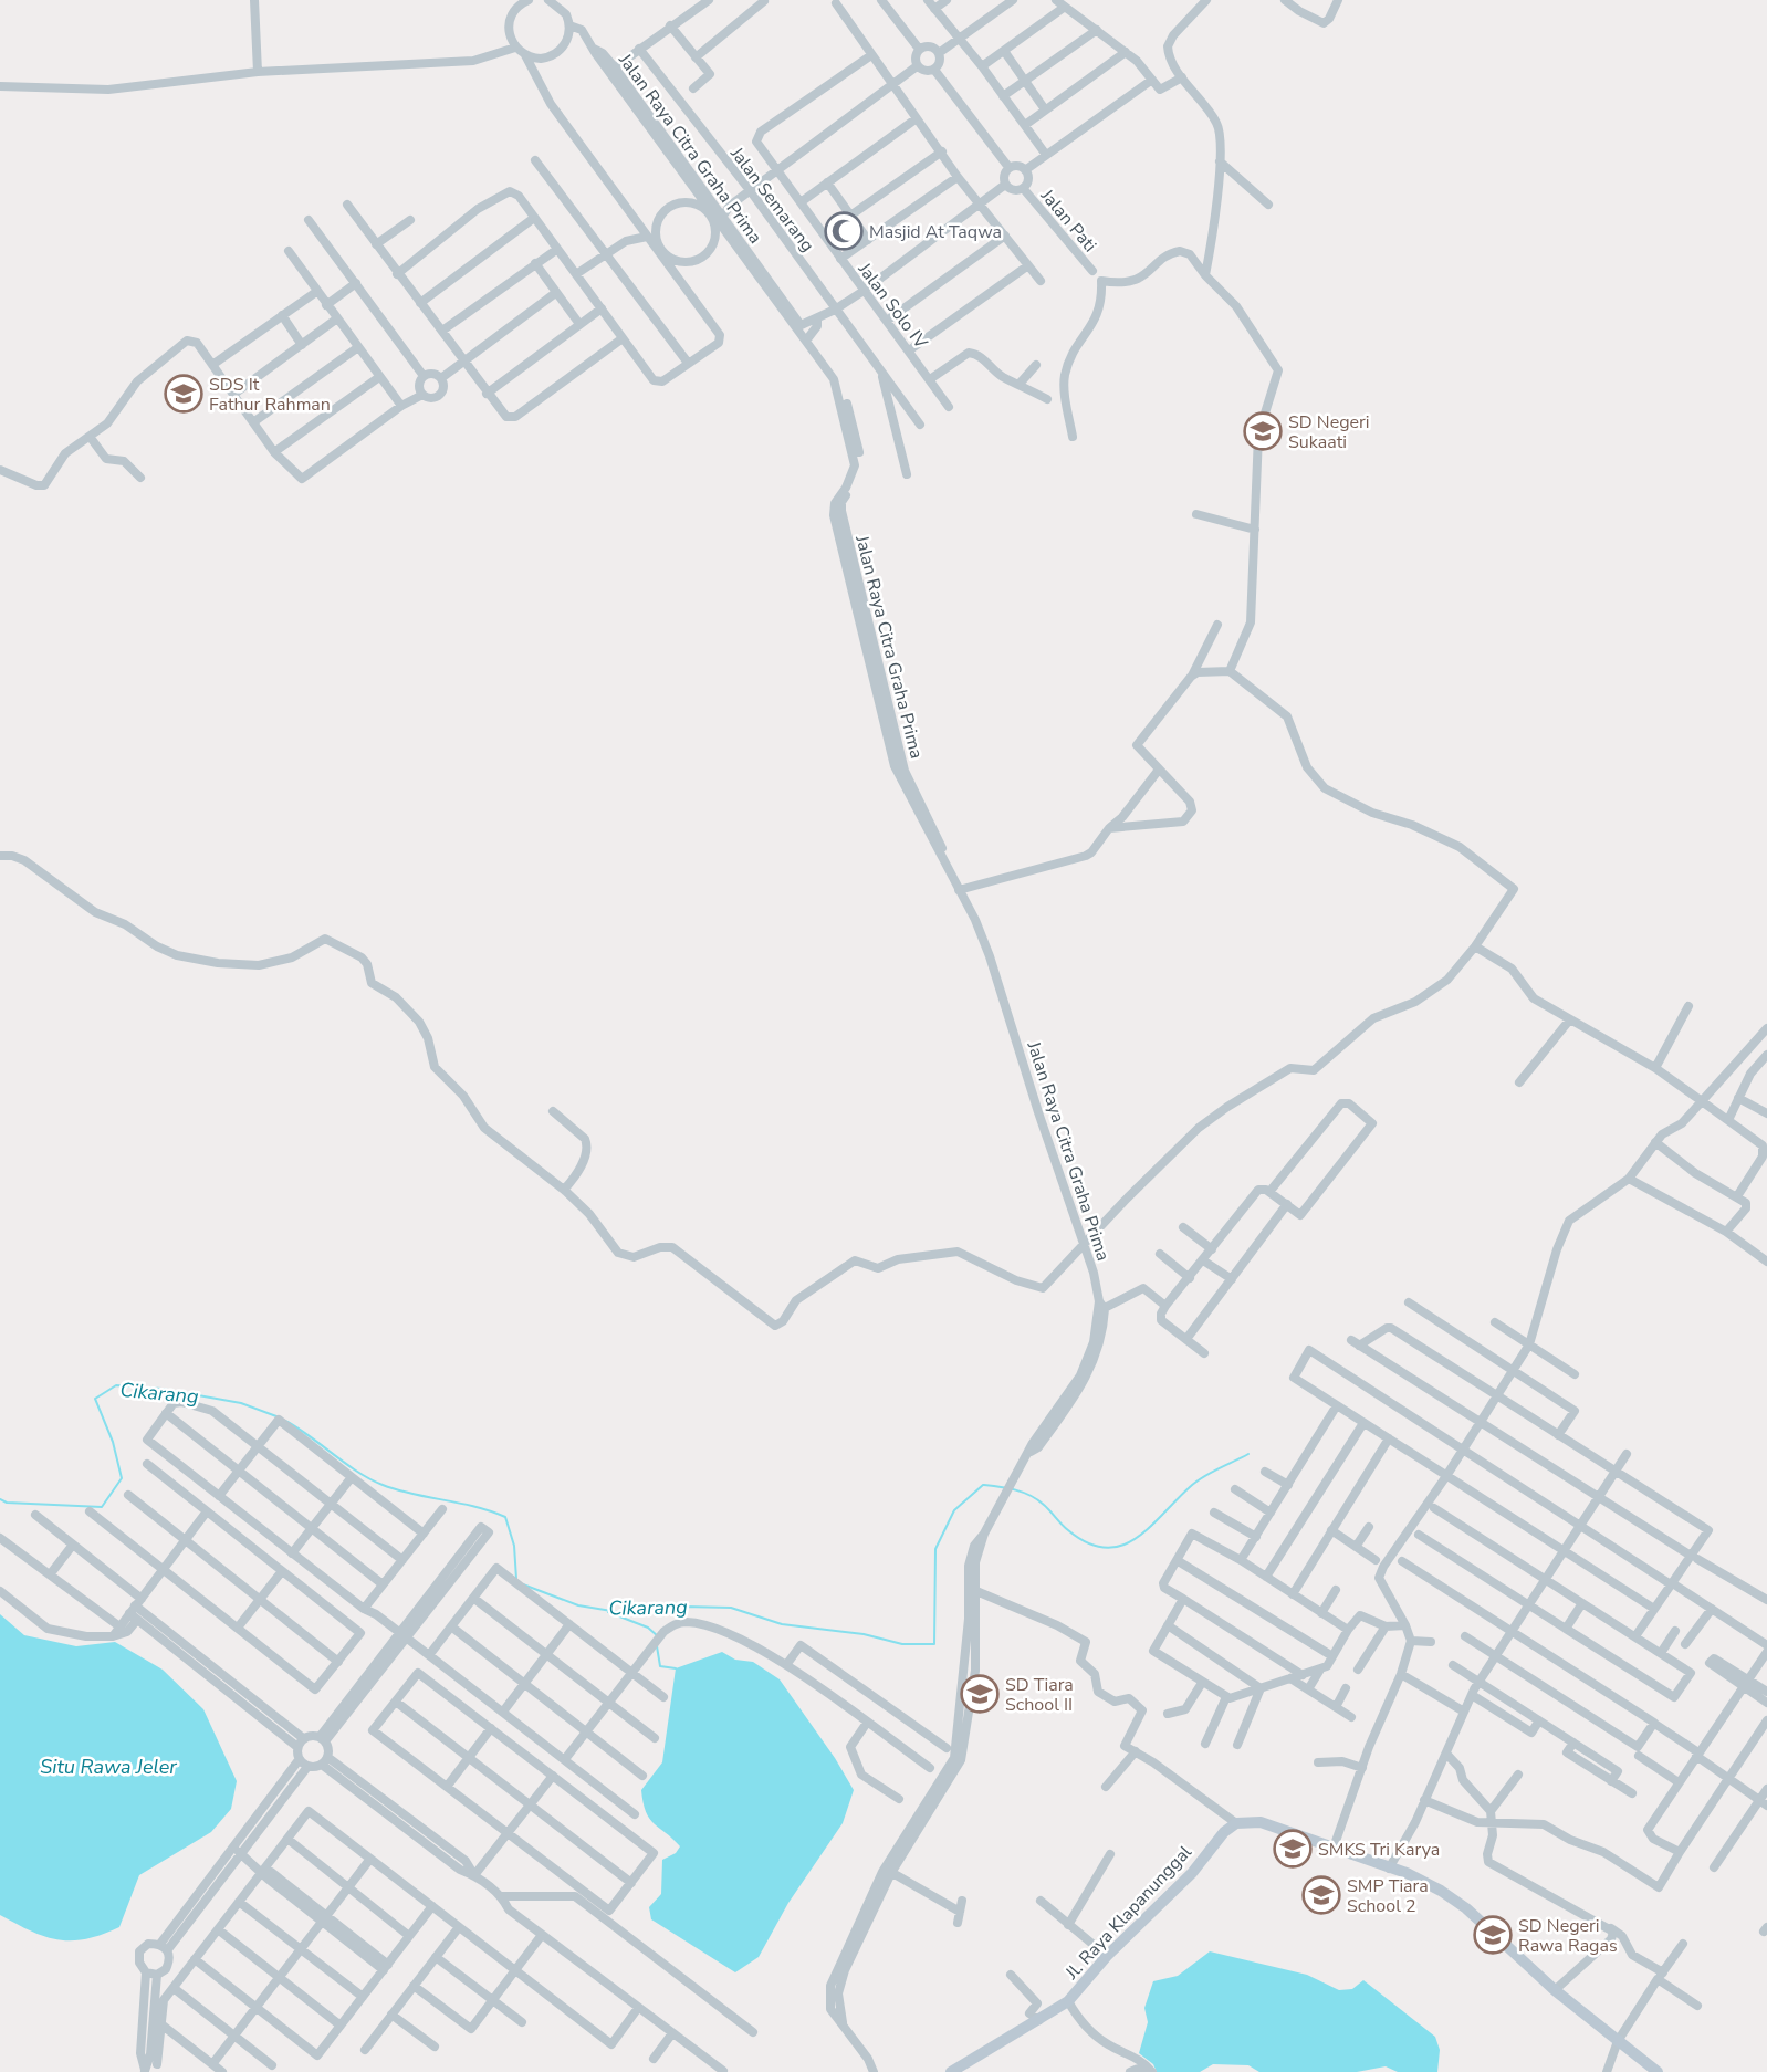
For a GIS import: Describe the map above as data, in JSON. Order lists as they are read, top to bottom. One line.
{"streets":{"street":["Jalan Raya Citra Graha Prima","Jalan Semarang","Jalan Pati","Jalan Solo IV","Jl. Raya Klapanunggal"]},"water":["Cikarang","Situ Rawa Jeler"],"places":{"mosque":["Masjid At Taqwa"],"school or university":["SDS It Fathur Rahman","SD Negeri Sukaati","SD Tiara School II","SMKS Tri Karya","SMP Tiara School 2","SD Negeri Rawa Ragas"]}}
